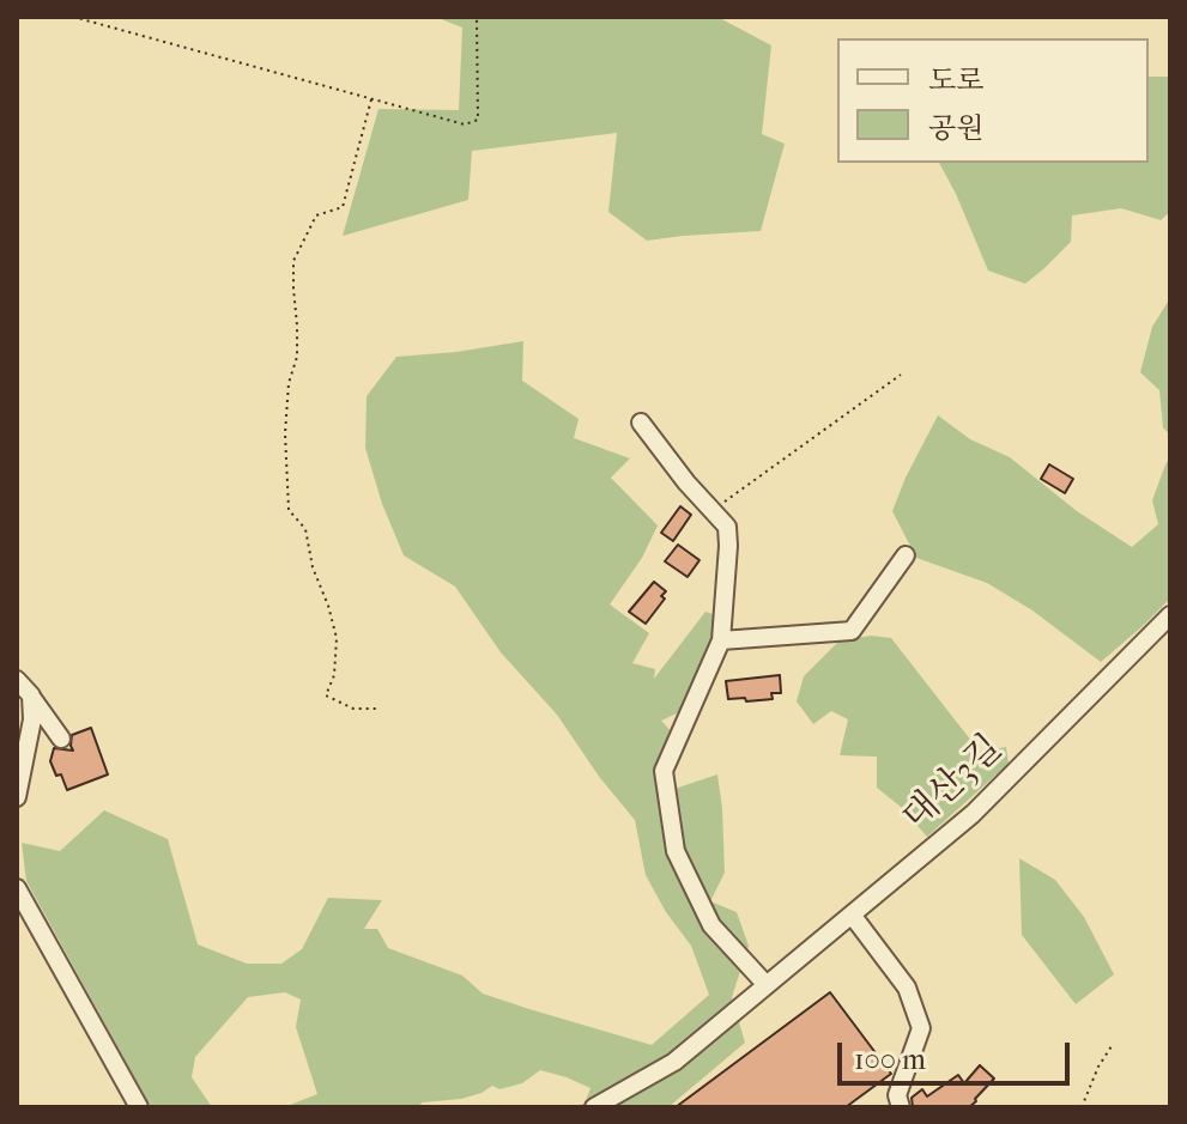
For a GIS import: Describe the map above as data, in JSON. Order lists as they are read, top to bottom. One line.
{"streets":{"street":["대산3길"]},"legend":["도로","공원"],"scale_bar":"100 m"}
